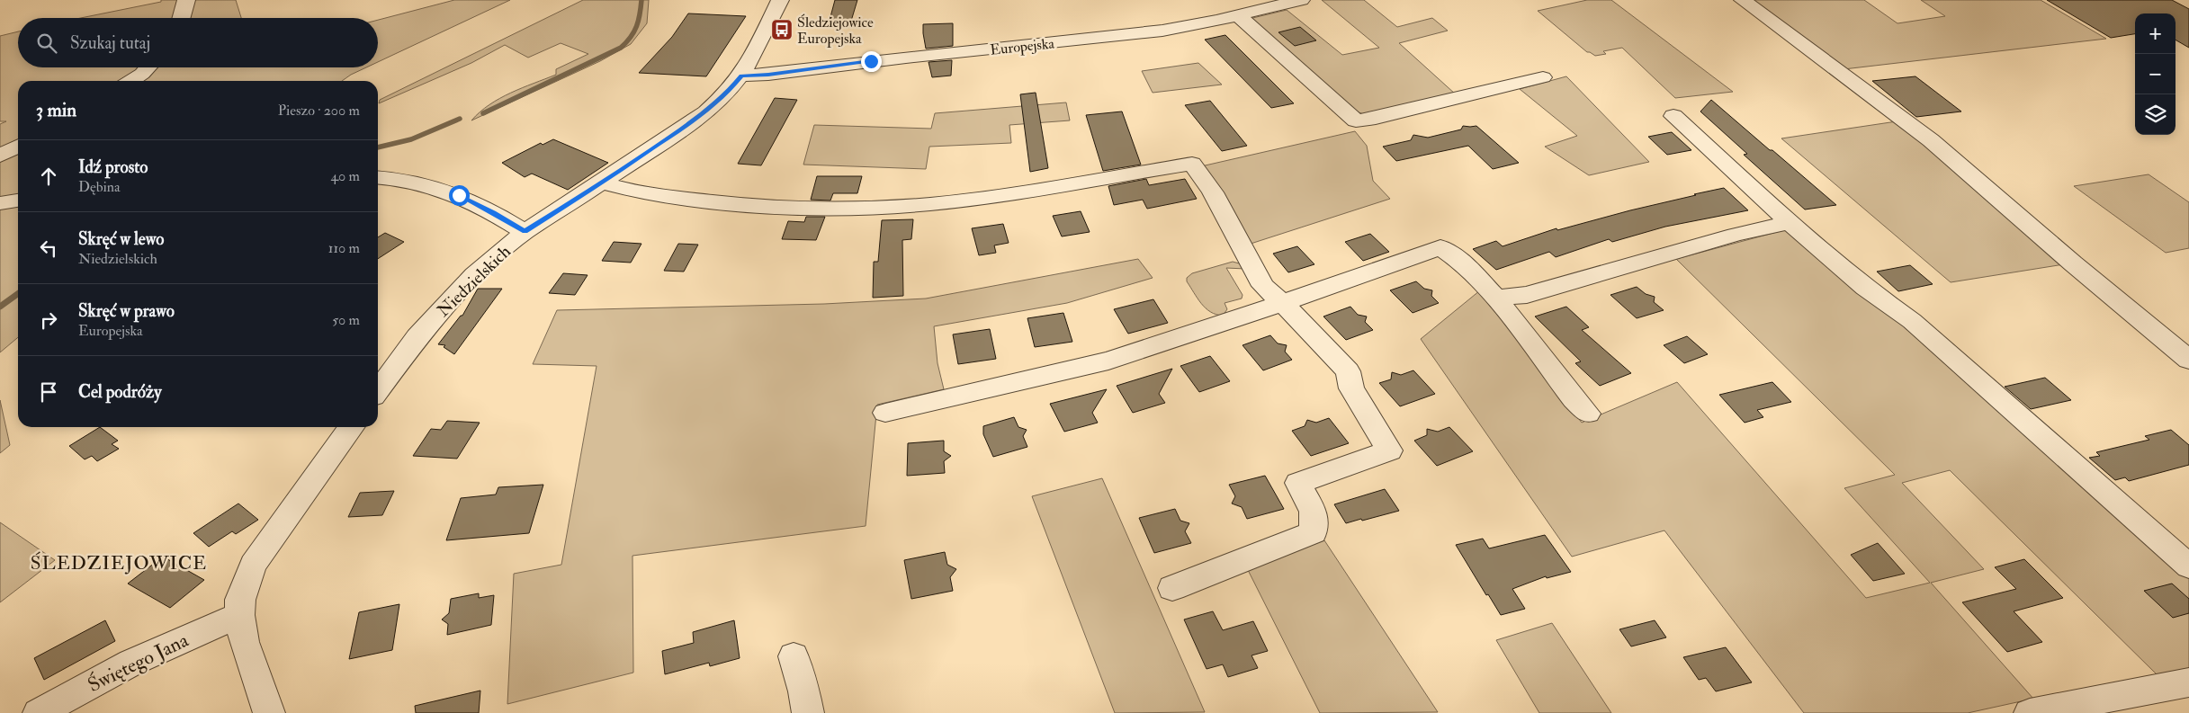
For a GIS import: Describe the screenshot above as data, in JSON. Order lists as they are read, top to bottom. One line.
{"streets":{"street":["Europejska","Niedzielskich","Świętego Jana"]},"crossings":[["Europejska","Niedzielskich"]],"districts":["ŚLEDZIEJOWICE"],"places":{"bus stop":["Śledziejowice Europejska"]},"page":{"map_buttons":["+","−"],"search":"Szukaj tutaj","heading":["3 min","Pieszo · 200 m"],"list":[["Idź prosto","Dębina","40 m"],["Skręć w lewo","Niedzielskich","110 m"],["Skręć w prawo","Europejska","50 m"],"Cel podróży"]}}
